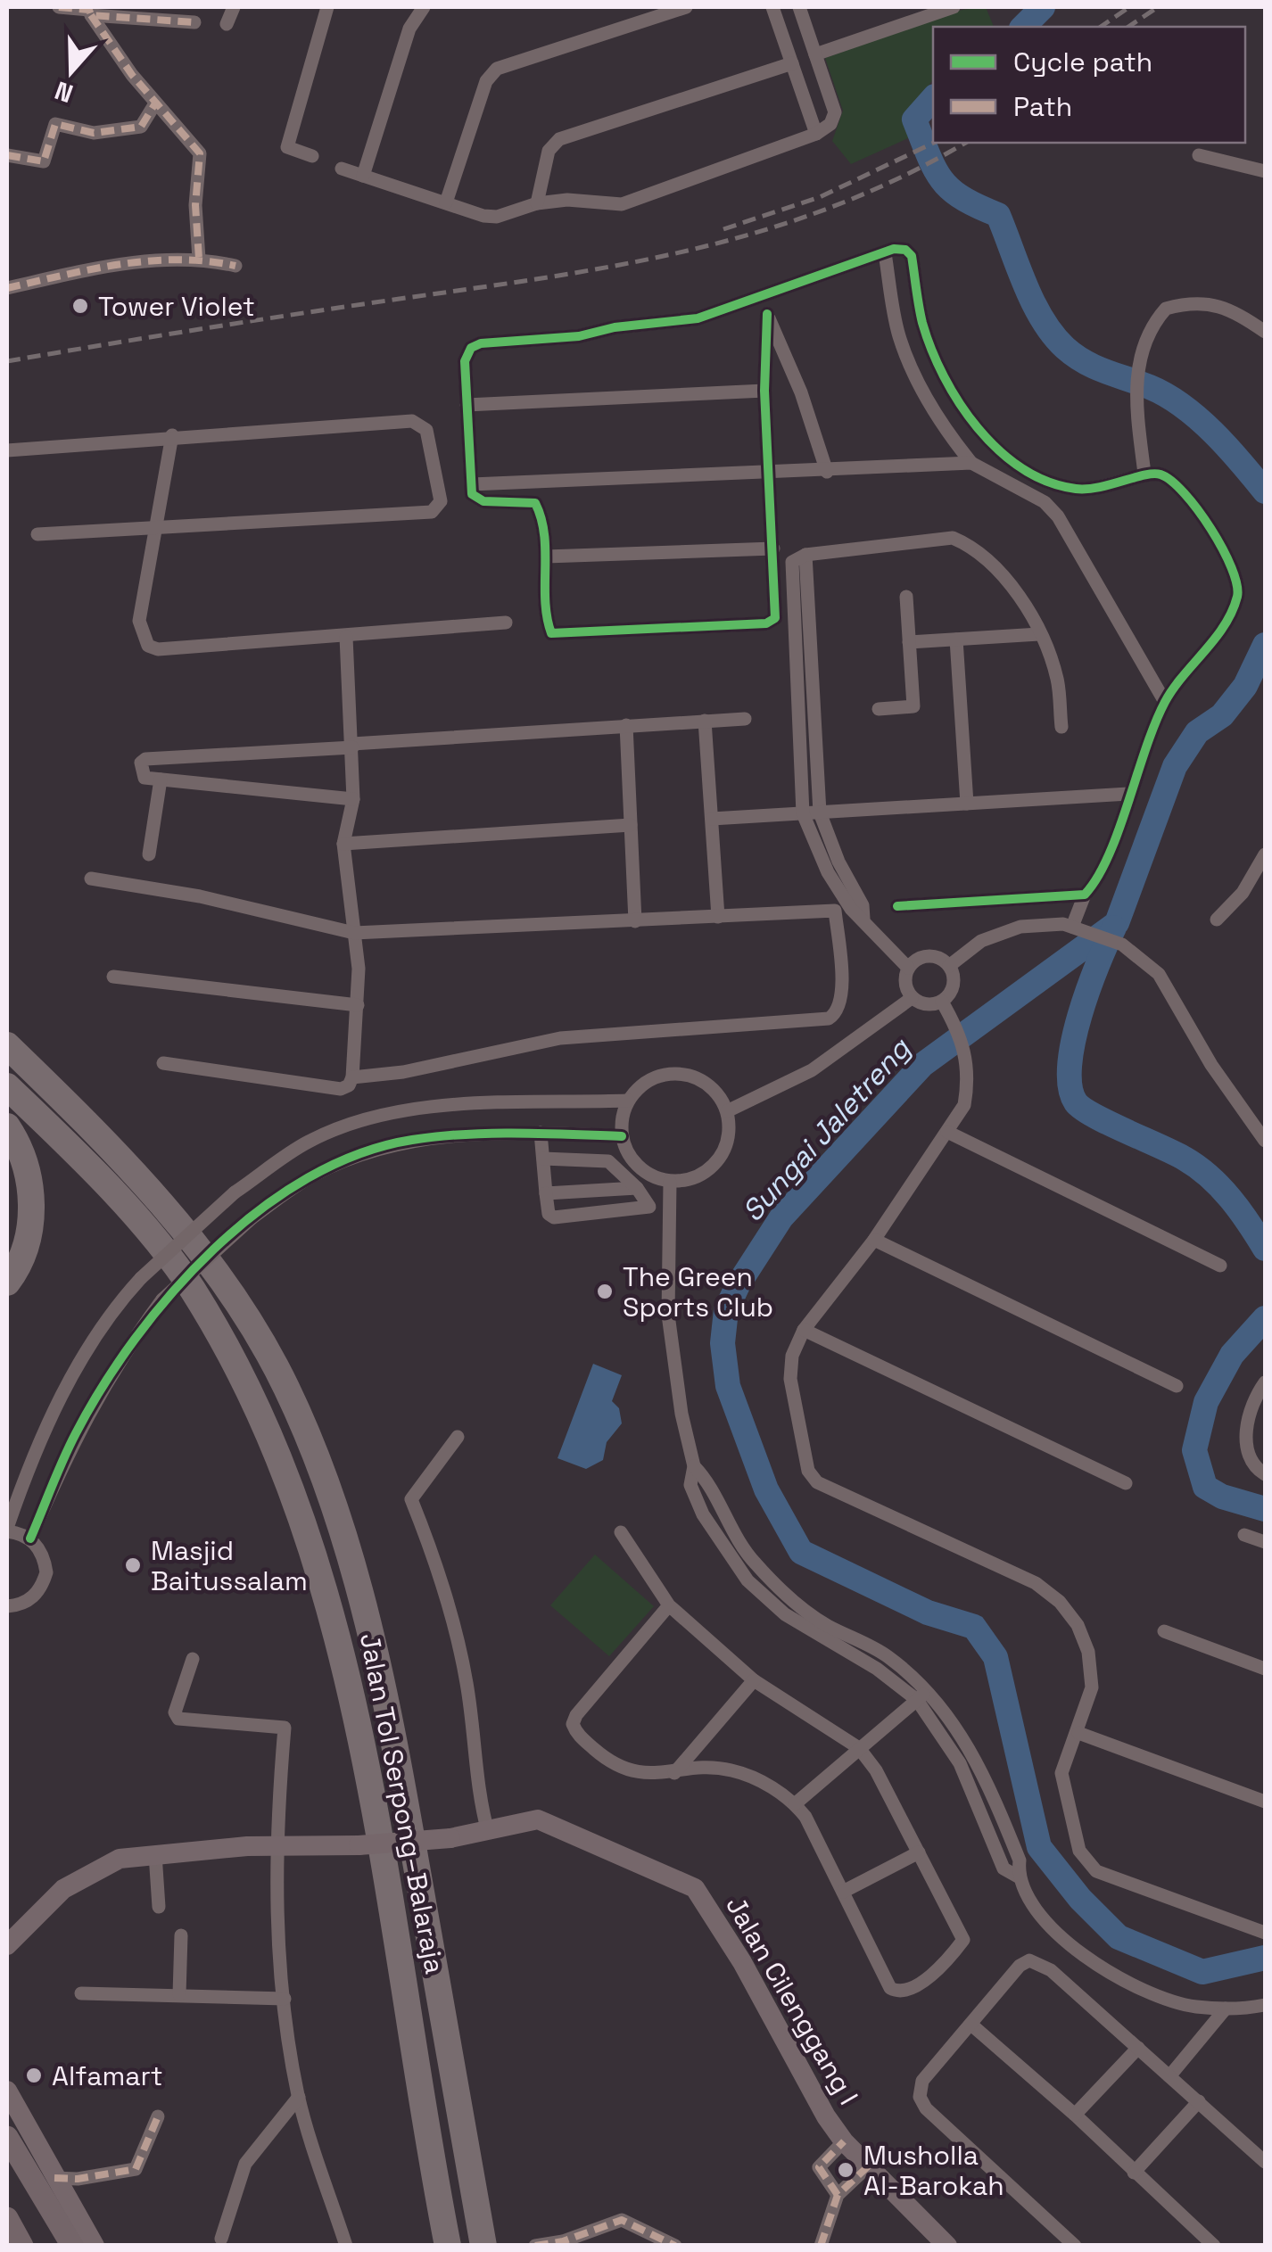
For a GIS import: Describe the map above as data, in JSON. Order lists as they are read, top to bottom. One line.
{"streets":{"highway":["Jalan Tol Serpong–Balaraja"],"street":["Jalan Cilenggang I"]},"water":["Sungai Jaletreng"],"places":["Tower Violet","The Green Sports Club","Masjid Baitussalam","Alfamart","Musholla Al-Barokah"],"legend":["Cycle path","Path"],"north":"bottom"}
